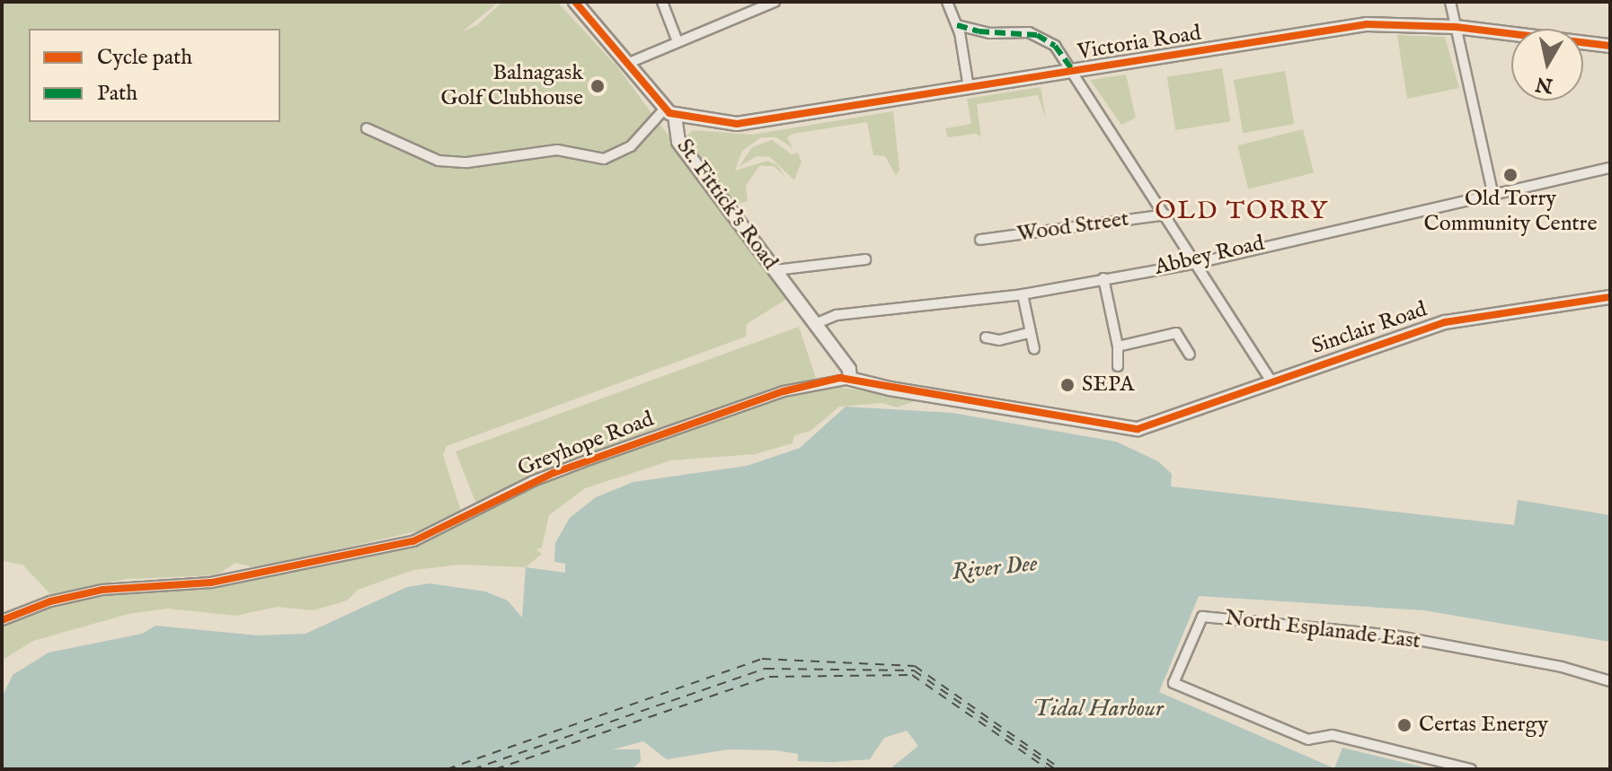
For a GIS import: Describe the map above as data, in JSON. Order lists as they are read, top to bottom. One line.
{"streets":{"street":["Victoria Road","St. Fittick's Road","Wood Street","Abbey Road","Sinclair Road","Greyhope Road","North Esplanade East"]},"crossings":[["Victoria Road","St. Fittick's Road"],["St. Fittick's Road","Abbey Road"],["St. Fittick's Road","Greyhope Road"],["Sinclair Road","Greyhope Road"]],"districts":["OLD TORRY"],"water":["River Dee","Tidal Harbour"],"places":["Balnagask Golf Clubhouse","Old Torry Community Centre","SEPA","Certas Energy"],"legend":["Cycle path","Path"],"north":"bottom"}
